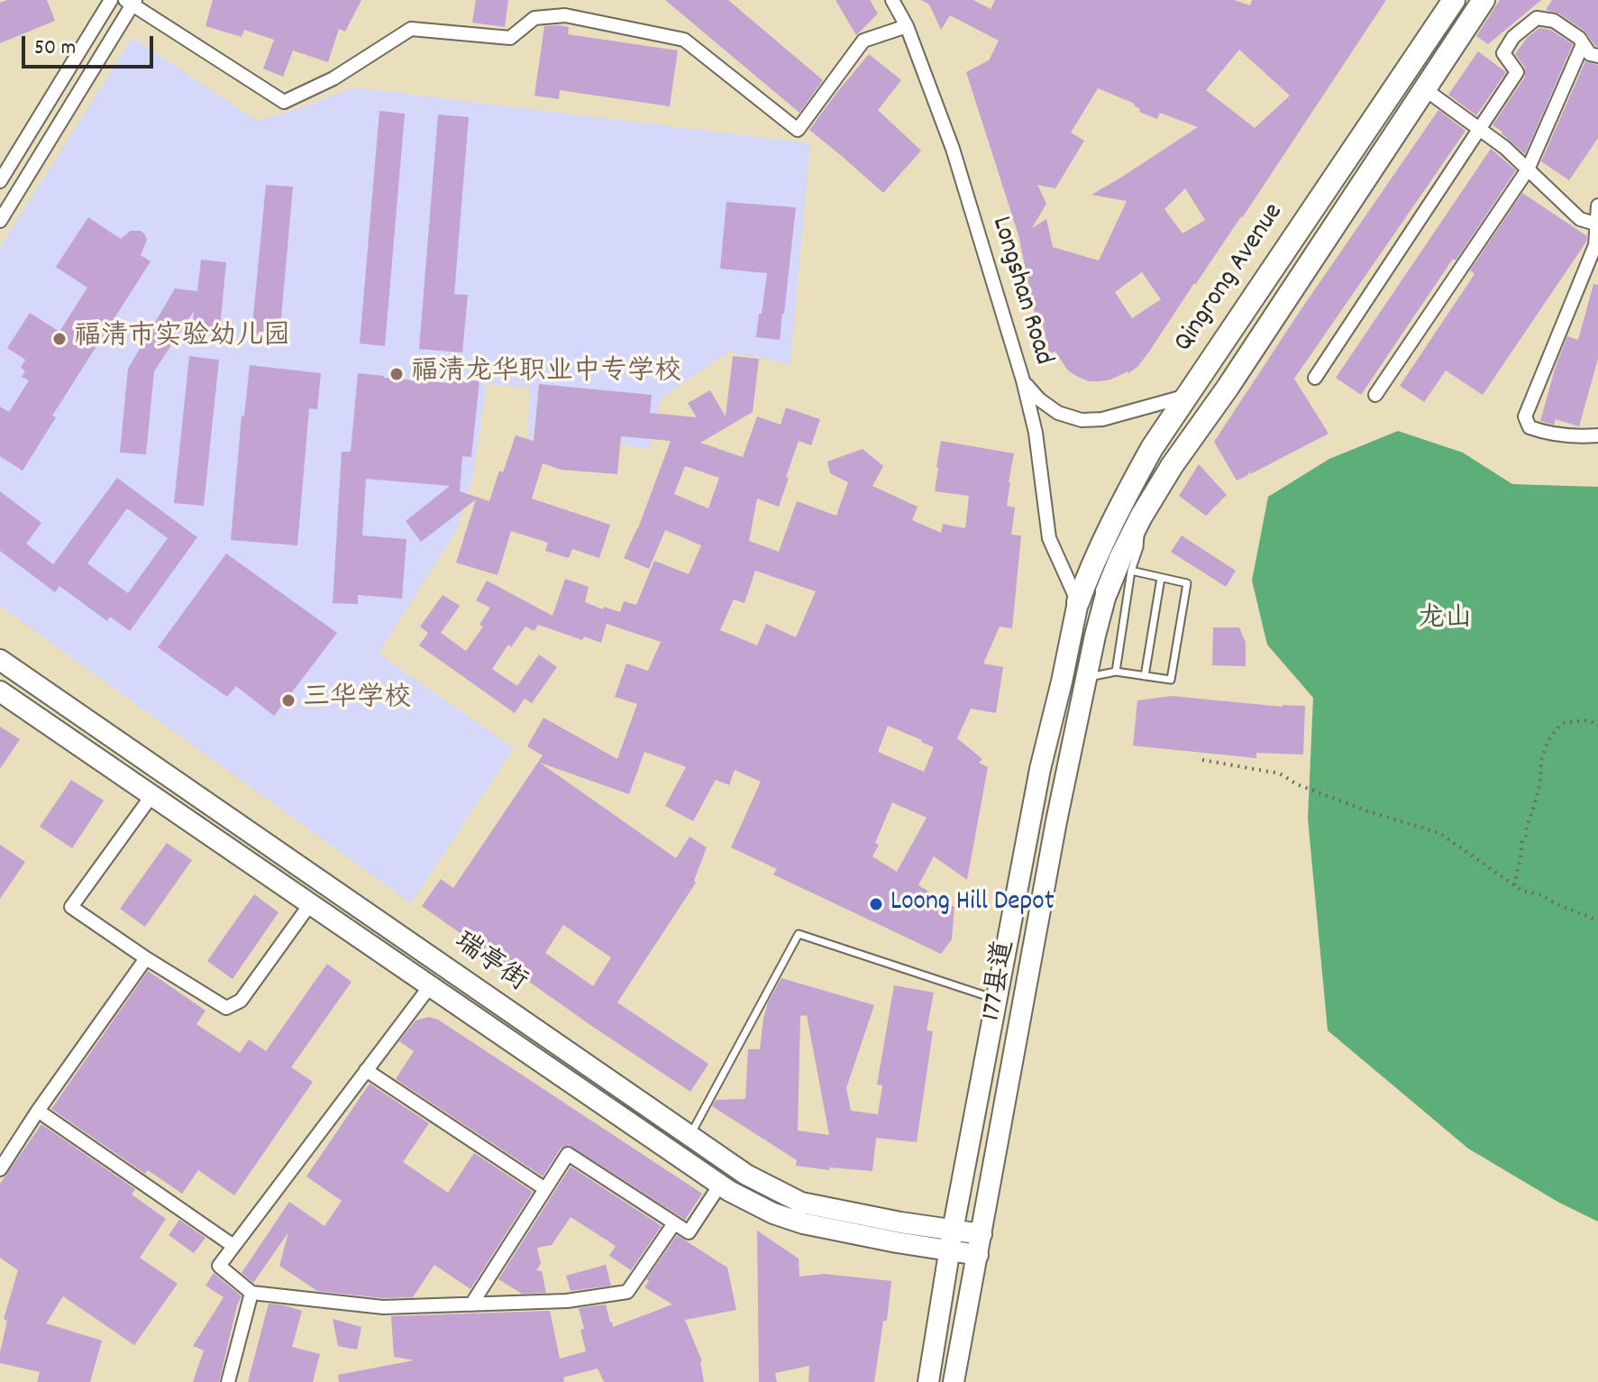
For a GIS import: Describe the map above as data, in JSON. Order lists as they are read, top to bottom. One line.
{"streets":{"main road":["Qingrong Avenue","瑞亭街","177县道"],"street":["Longshan Road"]},"crossings":[["Qingrong Avenue","Longshan Road"],["Qingrong Avenue","177县道"],["Longshan Road","177县道"],["瑞亭街","177县道"]],"parks":["龙山"],"places":["福清市实验幼儿园","福清龙华职业中专学校","三华学校","Loong Hill Depot"],"scale_bar":"50 m"}
